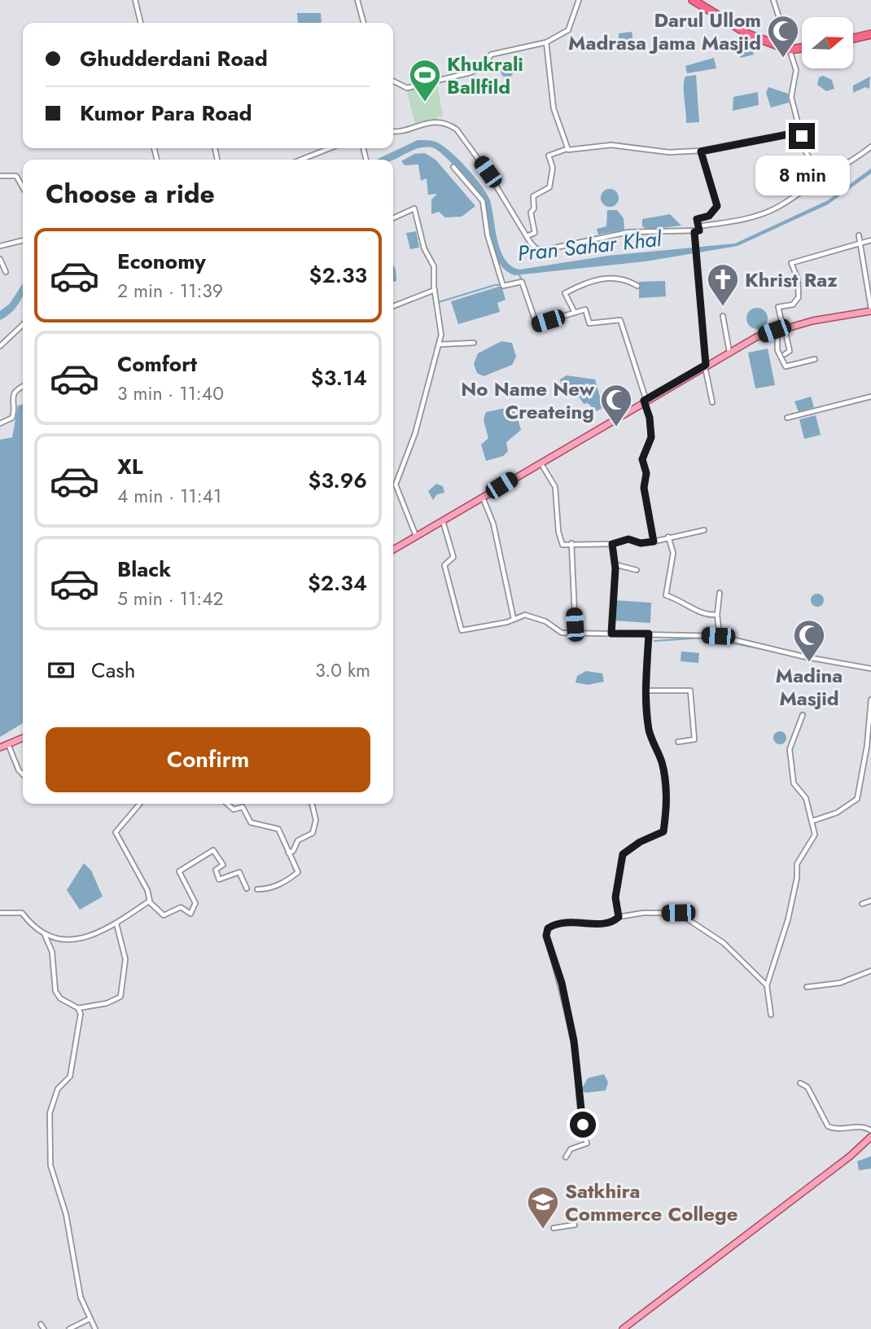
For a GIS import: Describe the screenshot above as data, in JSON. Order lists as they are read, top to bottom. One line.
{"water":["Pran Sahar Khal"],"places":{"mosque":["Darul Ullom Madrasa Jama Masjid","No Name New Createing","Madina Masjid"],"sports":["Khukrali Ballfild"],"church":["Khrist Raz"],"school or university":["Satkhira Commerce College"]},"north":"right","page":{"banner":["Ghudderdani Road","Kumor Para Road"],"bubble":"8 min","heading":"Choose a ride","list":[{"name":"Economy","note":"2 min · 11:39","value":"$2.33"},{"name":"Comfort","note":"3 min · 11:40","value":"$3.14"},{"name":"XL","note":"4 min · 11:41","value":"$3.96"},{"name":"Black","note":"5 min · 11:42","value":"$2.34"}],"pay":["Cash","3.0 km"],"buttons":"Confirm"}}
